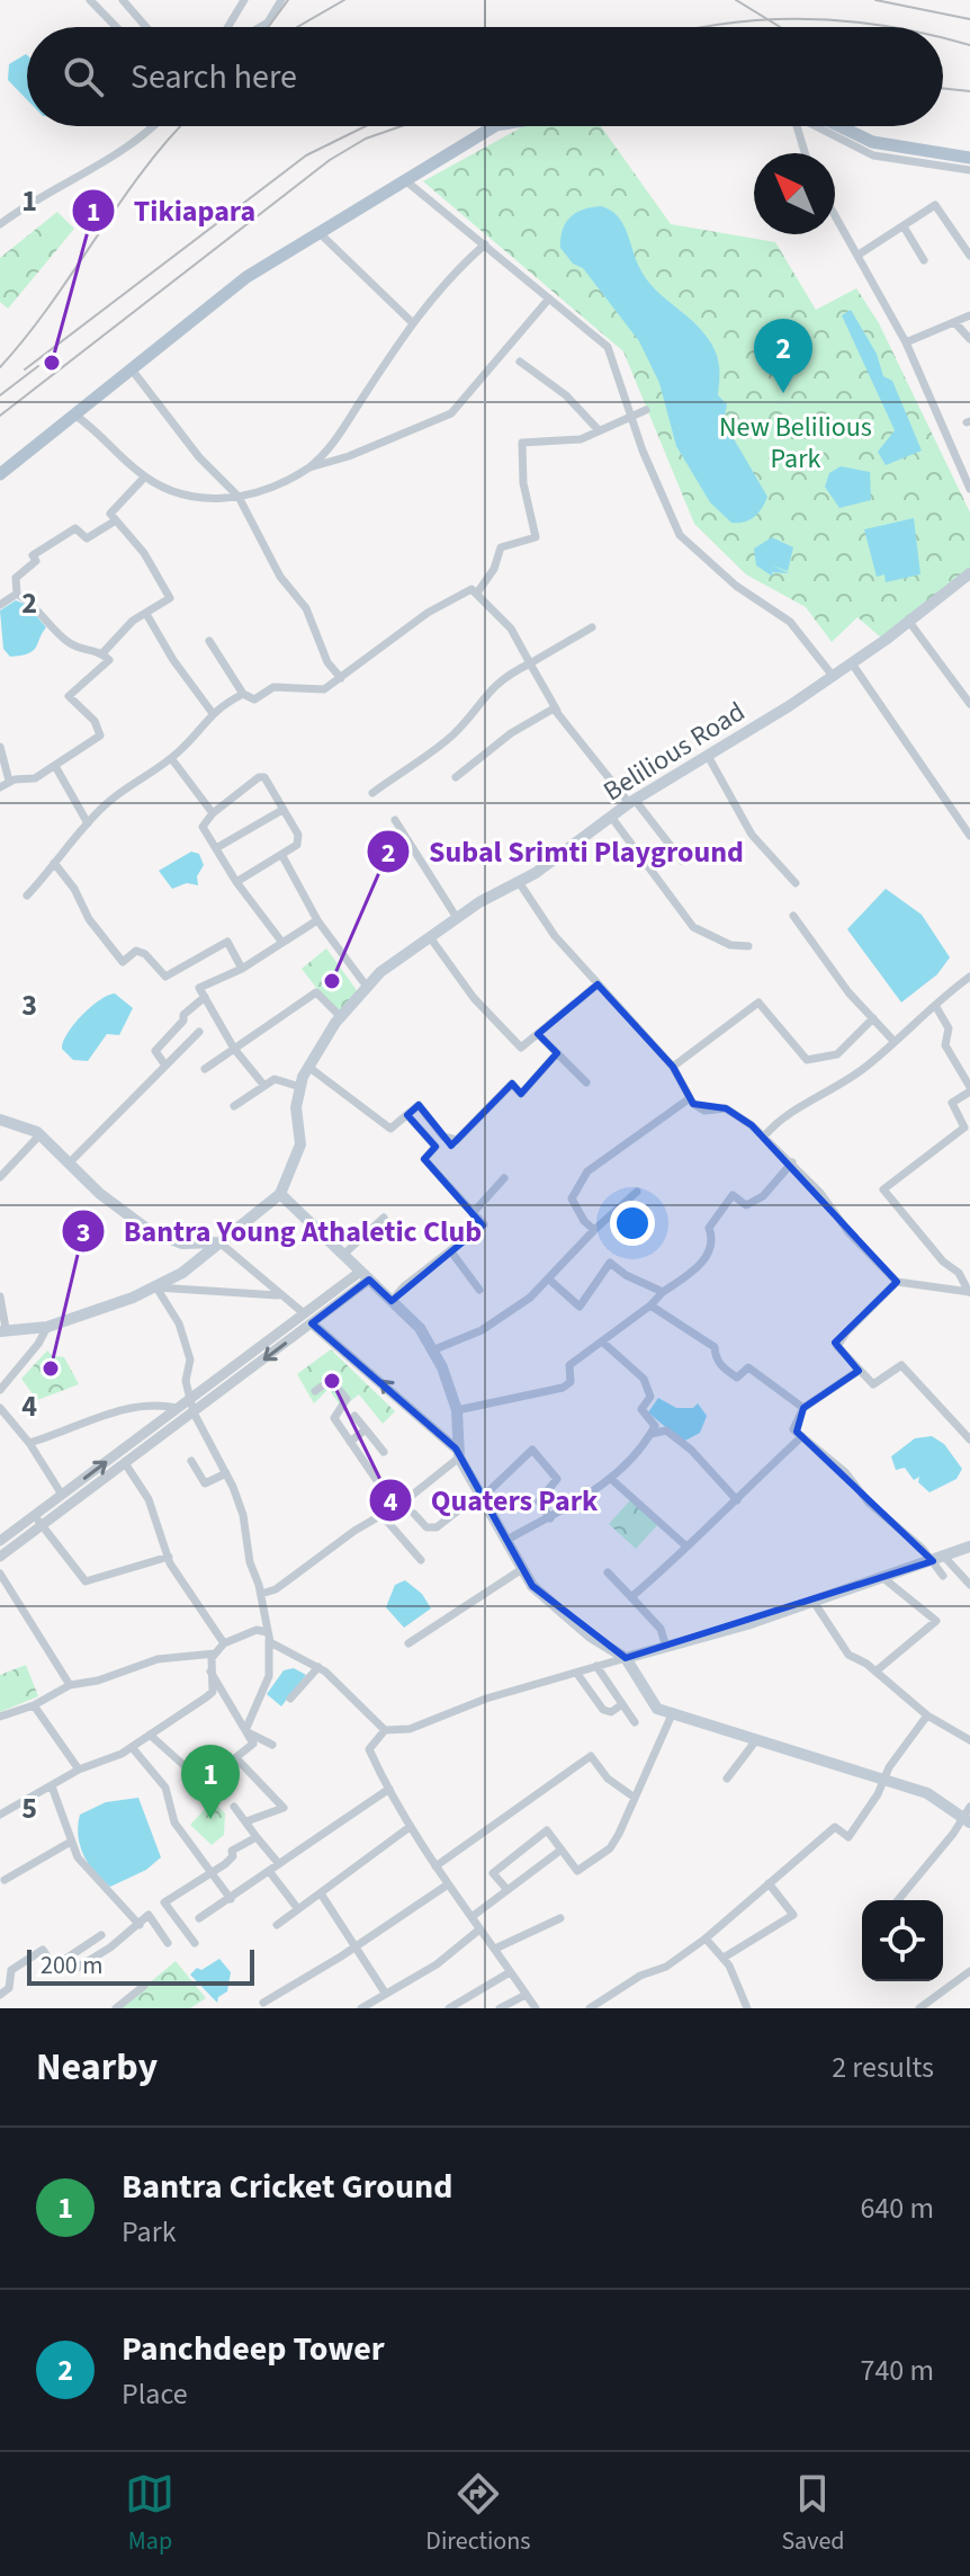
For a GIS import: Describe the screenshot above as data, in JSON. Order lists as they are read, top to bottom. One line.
{"streets":{"main road":["Belilious Road"]},"parks":["New Belilious Park"],"places":["Tikiapara","Subal Srimti Playground","Bantra Young Athaletic Club","Quaters Park"],"scale_bar":"200 m","north":"top left","page":{"search":"Search here","pins":["2","1"],"scale":"200 m","heading":["Nearby","2 results"],"list":[{"mark":"1","name":"Bantra Cricket Ground","note":"Park","value":"640 m"},{"mark":"2","name":"Panchdeep Tower","note":"Place","value":"740 m"}],"nav":["Map","Directions","Saved"]},"grid":{"rows":["1","2","3","4","5"]}}
